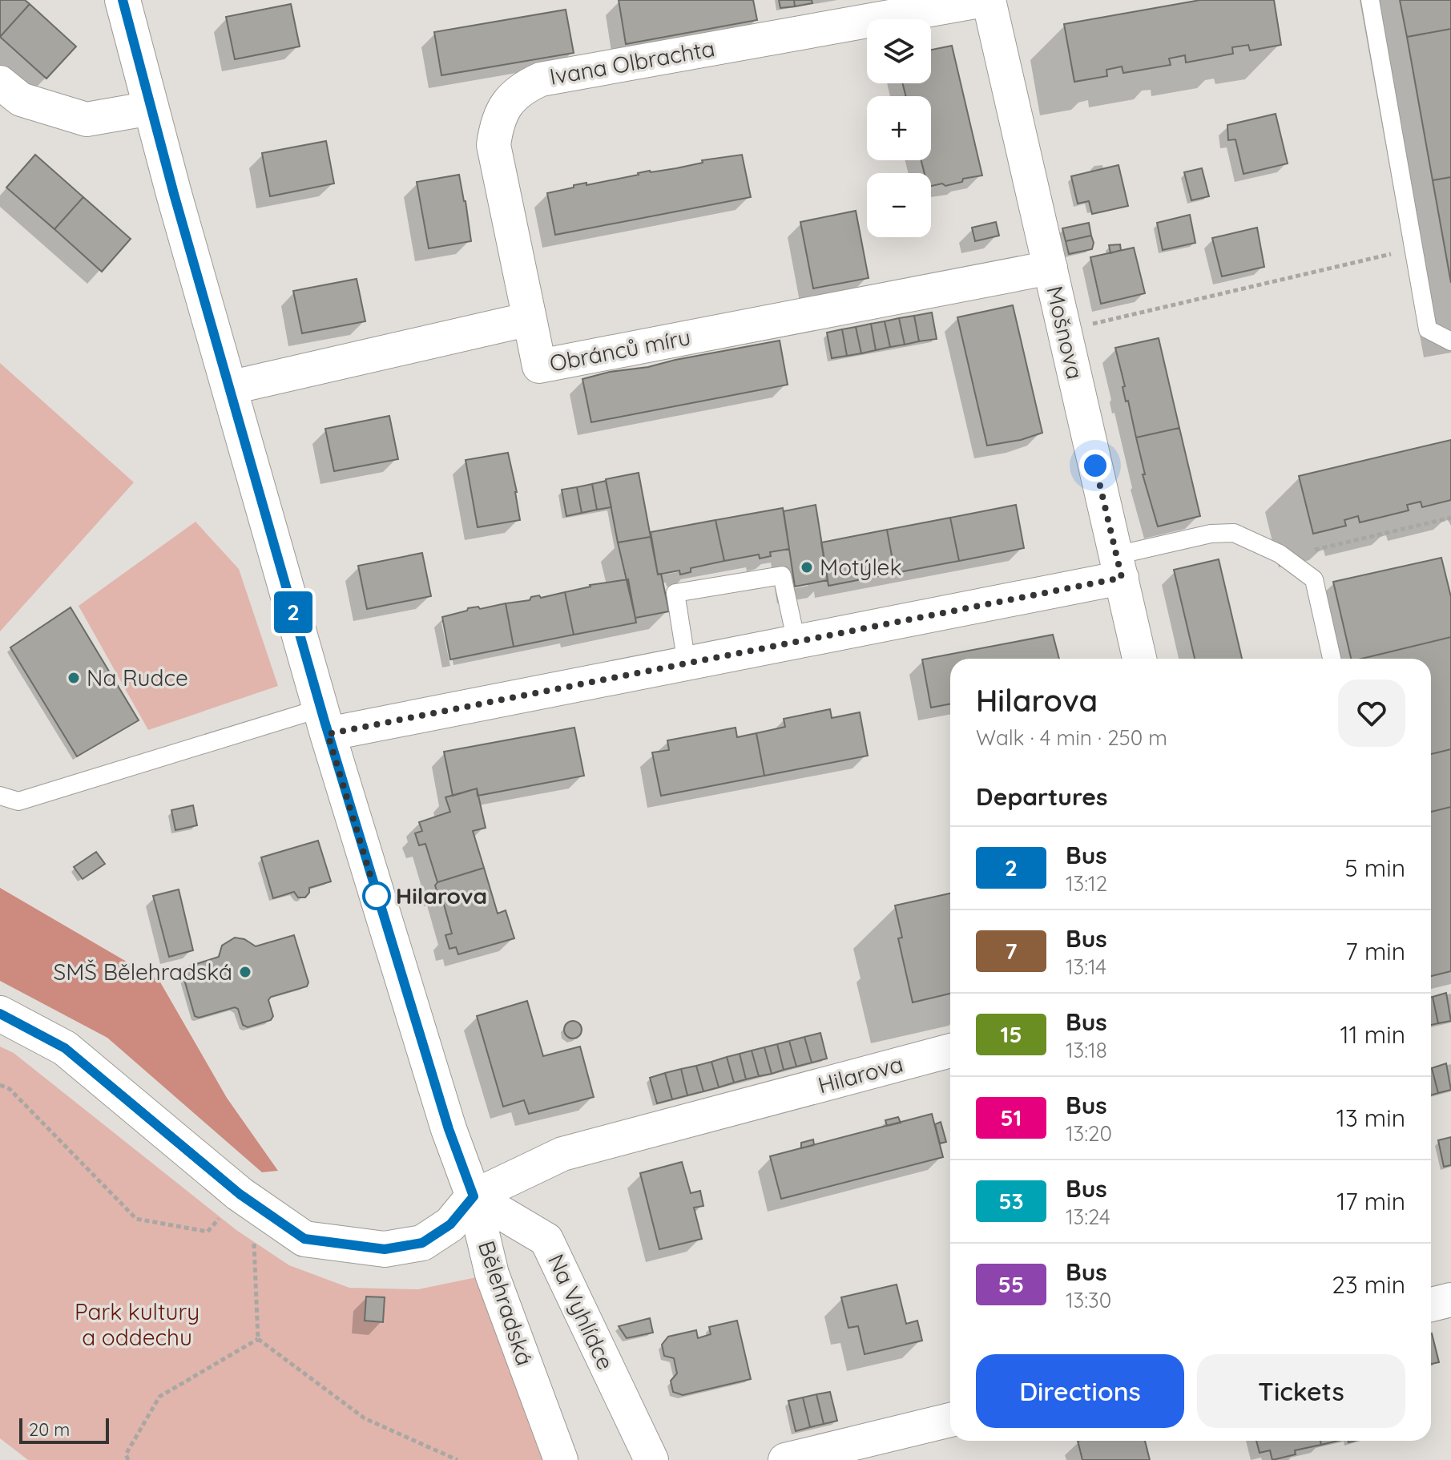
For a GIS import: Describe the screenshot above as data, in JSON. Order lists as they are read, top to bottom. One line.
{"streets":{"street":["Ivana Olbrachta","Mošnova","Obránců míru","Hilarova","Bělehradská","Na Vyhlídce"]},"crossings":[["Ivana Olbrachta","Mošnova"],["Ivana Olbrachta","Obránců míru"],["Mošnova","Obránců míru"],["Hilarova","Bělehradská"],["Hilarova","Na Vyhlídce"],["Bělehradská","Na Vyhlídce"]],"parks":["Park kultury a oddechu"],"places":["Motýlek","Na Rudce","Hilarova","SMŠ Bělehradská"],"lines":["bus line 2"],"scale_bar":"20 m","page":{"on_map":"2","map_buttons":["+","−"],"heading":[["Hilarova","Walk · 4 min · 250 m"],"Departures"],"list":[{"mark":"2","name":"Bus","note":"13:12","value":"5 min"},{"mark":"7","name":"Bus","note":"13:14","value":"7 min"},{"mark":"15","name":"Bus","note":"13:18","value":"11 min"},{"mark":"51","name":"Bus","note":"13:20","value":"13 min"},{"mark":"53","name":"Bus","note":"13:24","value":"17 min"},{"mark":"55","name":"Bus","note":"13:30","value":"23 min"}],"buttons":["Directions","Tickets"],"scale":"20 m"}}
